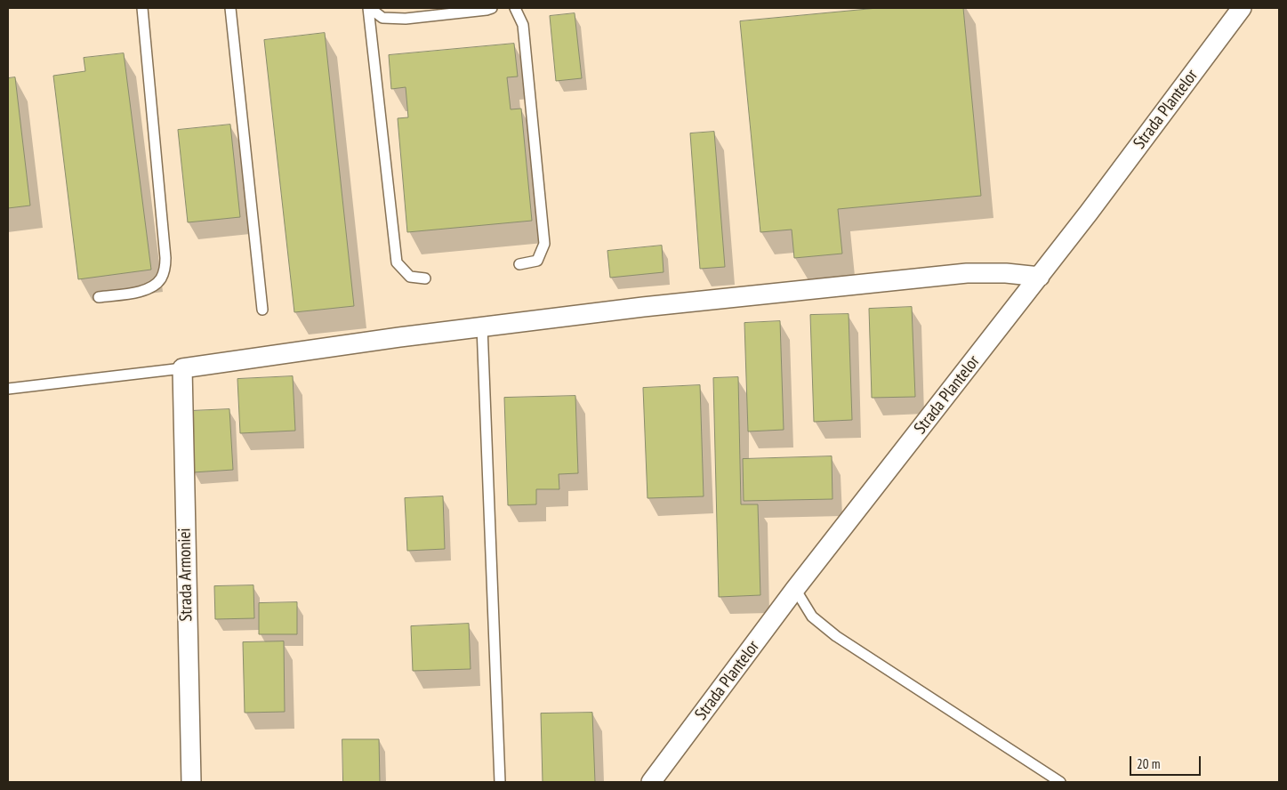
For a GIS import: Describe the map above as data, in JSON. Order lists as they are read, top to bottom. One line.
{"streets":{"street":["Strada Plantelor","Strada Armoniei"]},"scale_bar":"20 m"}
